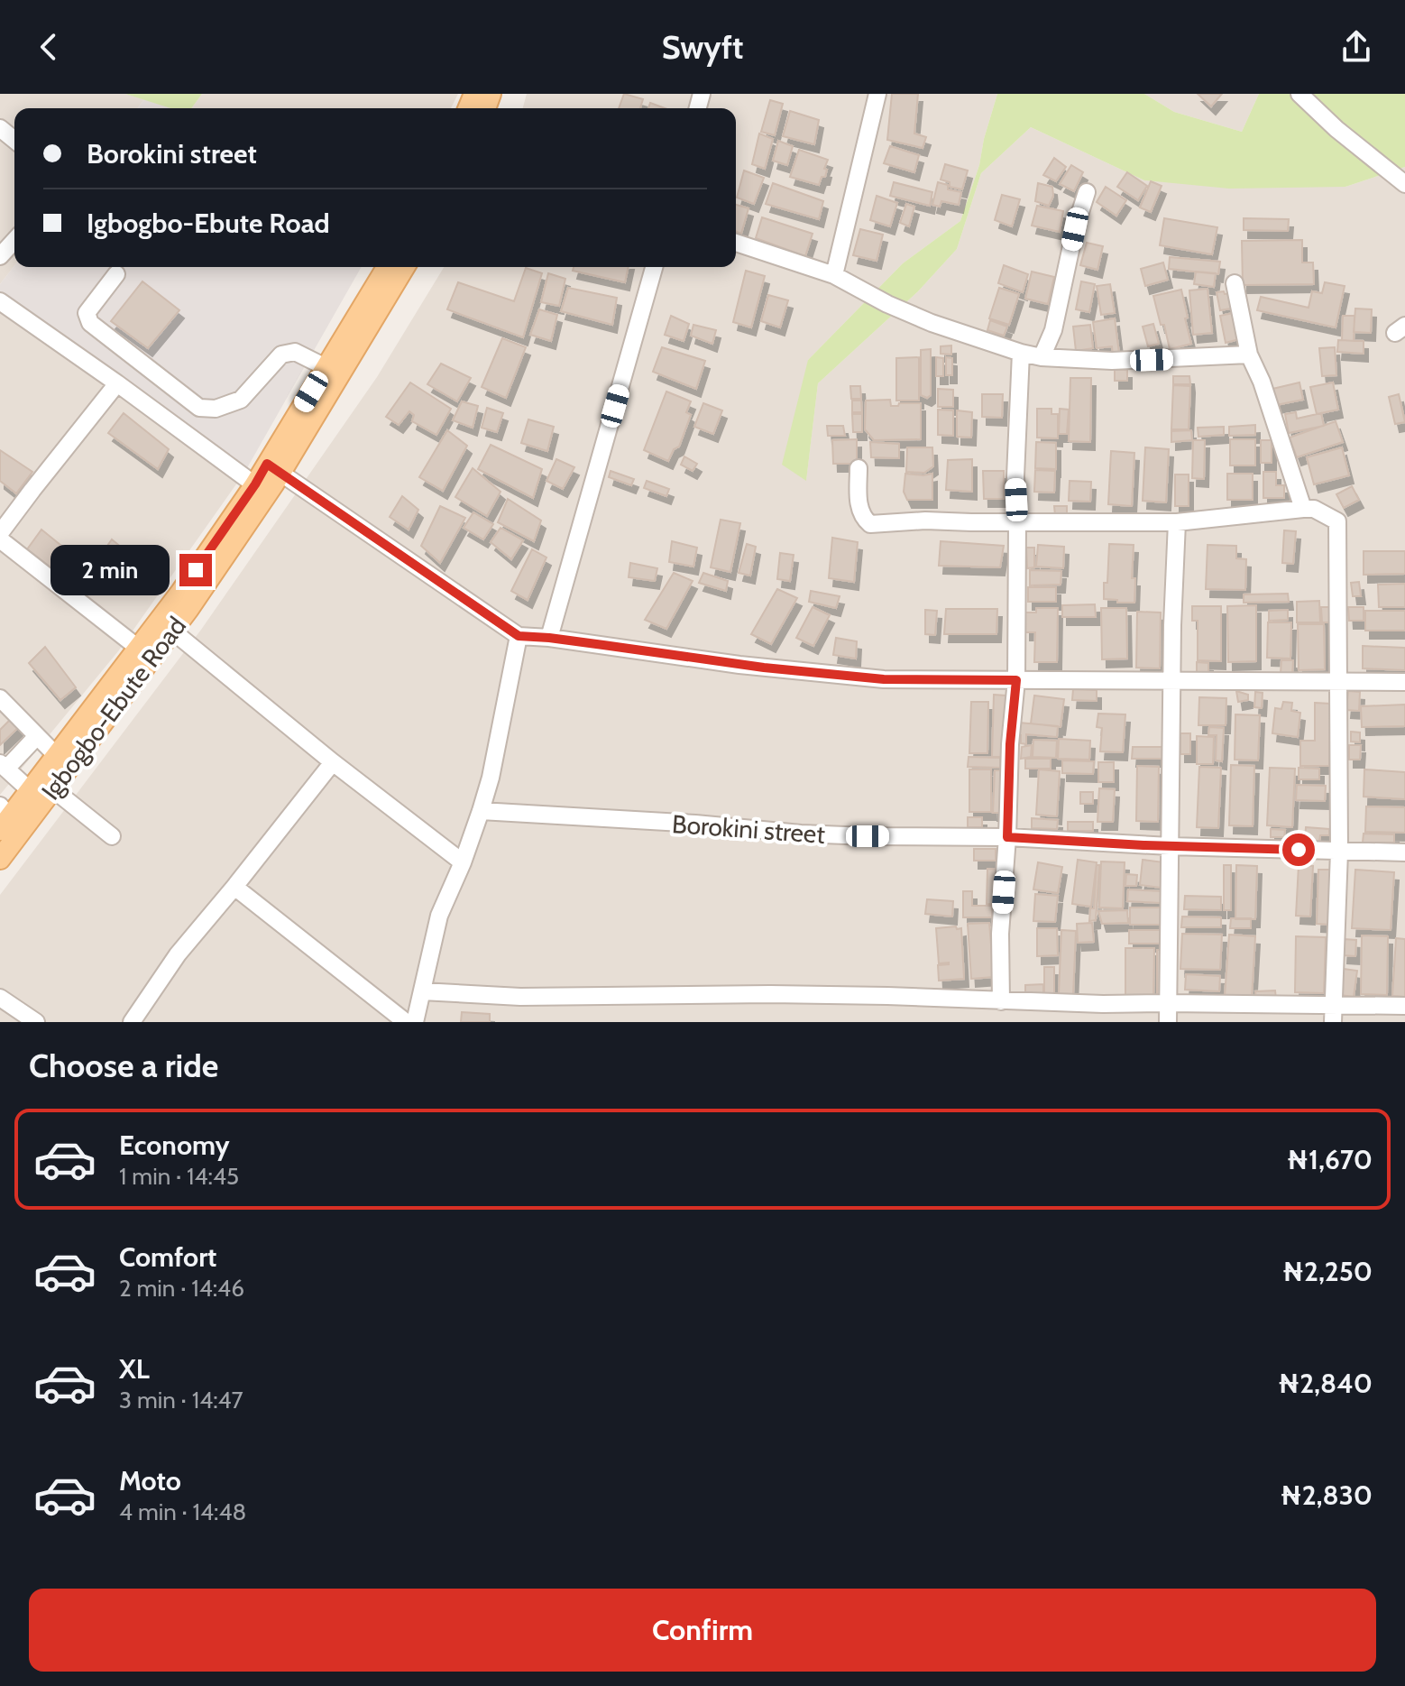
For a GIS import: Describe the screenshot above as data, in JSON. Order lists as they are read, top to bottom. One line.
{"streets":{"main road":["Igbogbo-Ebute Road"],"street":["Borokini street"]},"page":{"header":"Swyft","banner":["Borokini street","Igbogbo-Ebute Road"],"bubble":"2 min","heading":"Choose a ride","list":[{"name":"Economy","note":"1 min · 14:45","value":"₦1,670"},{"name":"Comfort","note":"2 min · 14:46","value":"₦2,250"},{"name":"XL","note":"3 min · 14:47","value":"₦2,840"},{"name":"Moto","note":"4 min · 14:48","value":"₦2,830"}],"buttons":"Confirm"}}
